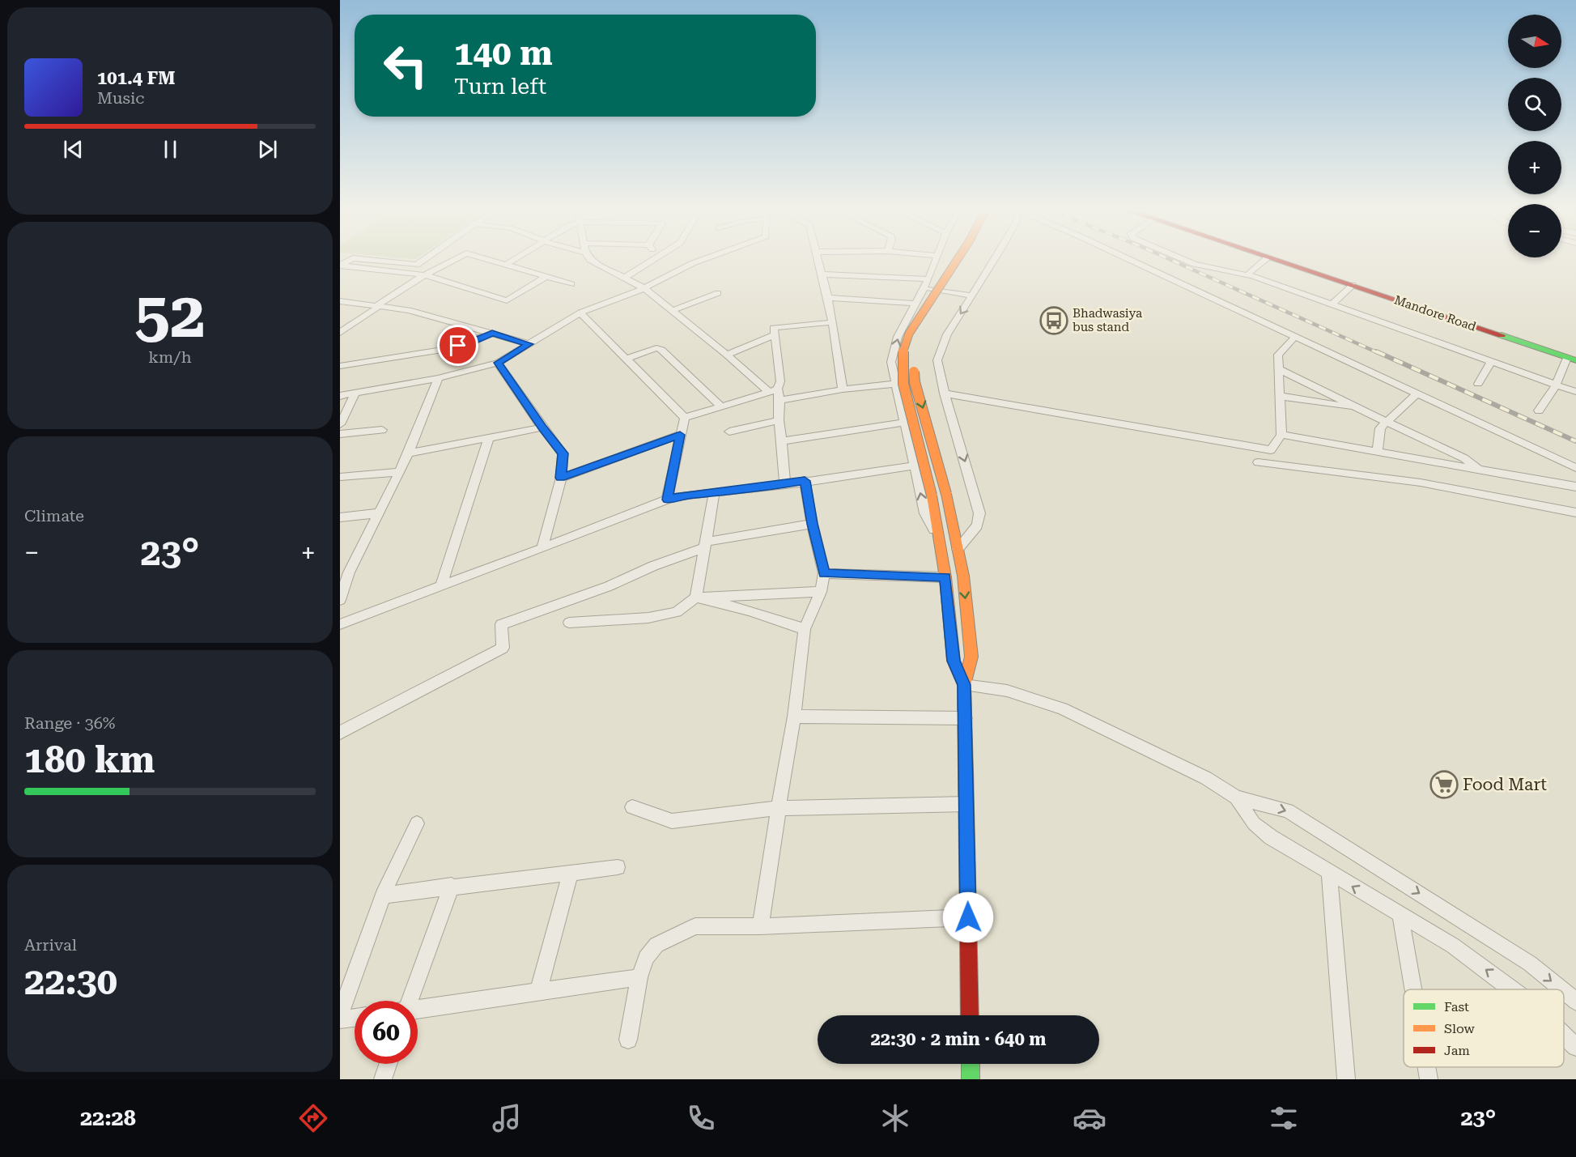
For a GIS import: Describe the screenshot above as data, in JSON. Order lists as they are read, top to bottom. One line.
{"streets":{"main road":["Mandore Road"]},"places":{"bus stop":["Bhadwasiya bus stand"],"supermarket":["Food Mart"]},"legend":["Fast","Slow","Jam"],"north":"right","page":{"map_buttons":["+","−"],"turn":["140 m","Turn left"],"song":["101.4 FM","Music"],"tile":[["52","km/h"],"Climate",["Range · 36%","180 km"],["Arrival","22:30"]],"heat":["−","23°","+"],"limit":"60","trip":"22:30 · 2 min · 640 m","tabs":["22:28","23°"]}}
